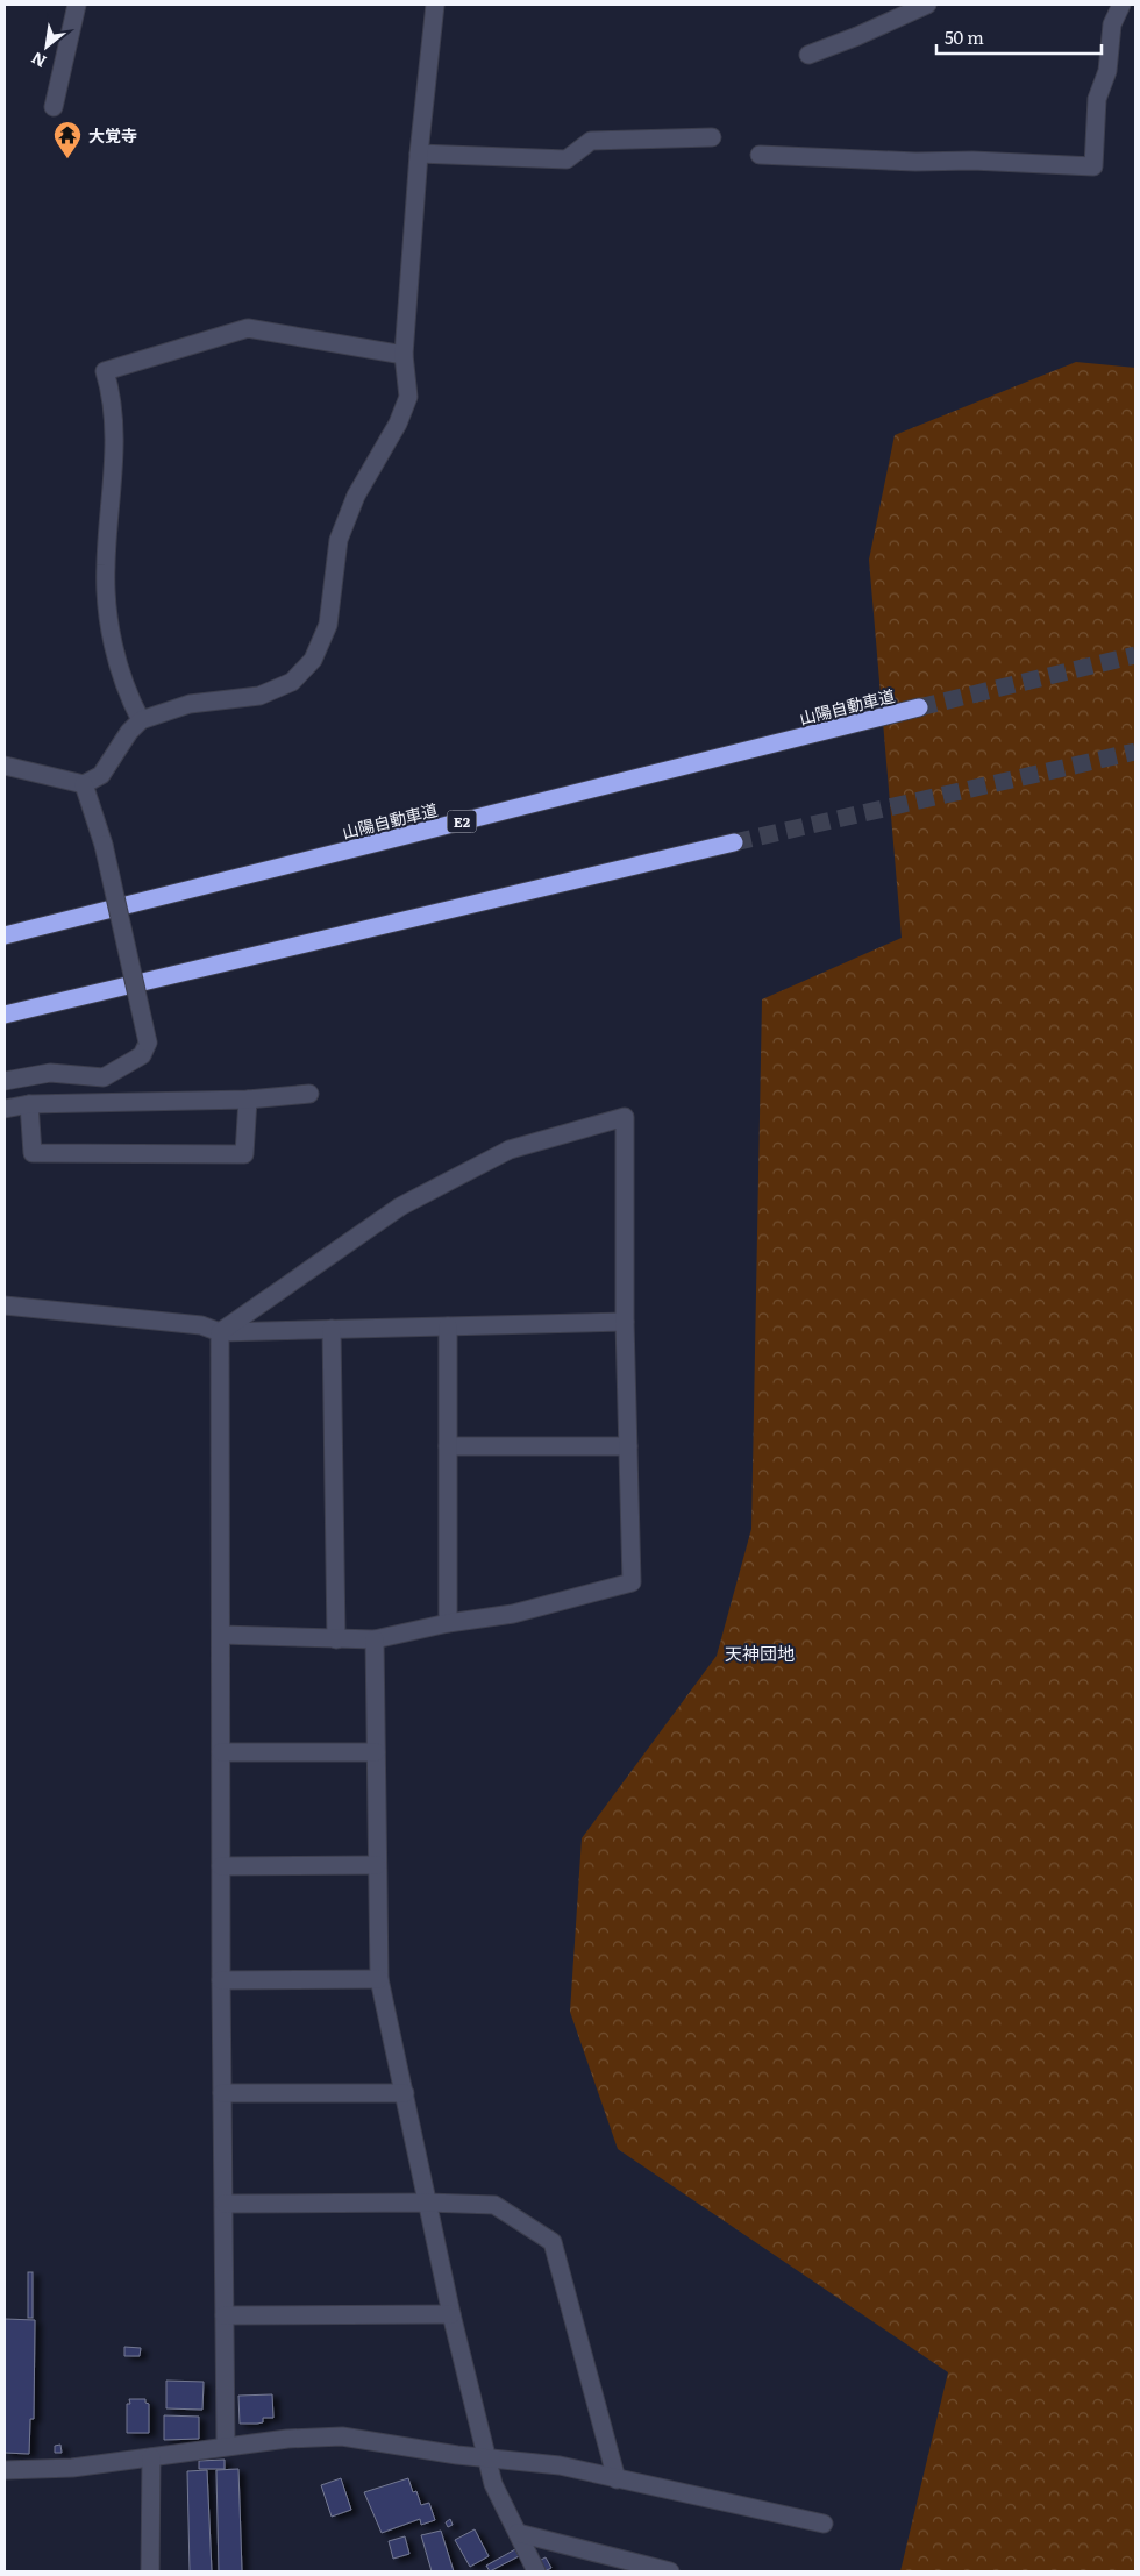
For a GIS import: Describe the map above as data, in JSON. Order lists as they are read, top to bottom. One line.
{"streets":{"highway":["山陽自動車道","E2"]},"districts":["天神団地"],"places":{"temple":["大覚寺"]},"scale_bar":"50 m","north":"bottom left"}
